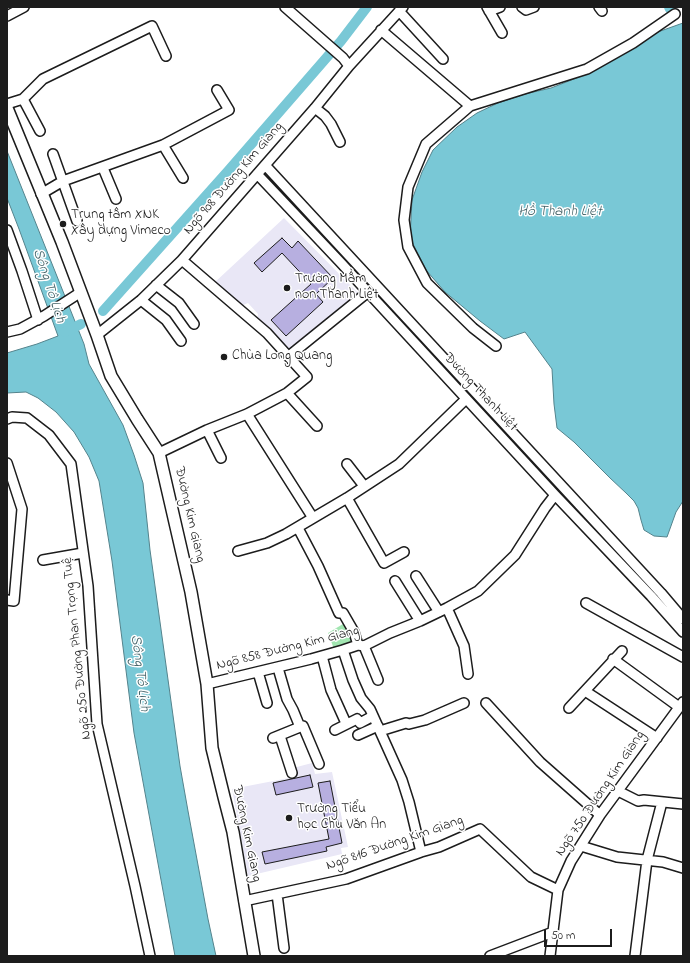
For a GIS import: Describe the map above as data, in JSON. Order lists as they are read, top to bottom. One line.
{"streets":{"main road":["Đường Kim Giang"],"street":["Ngõ 908 Đường Kim Giang","Đường Thanh Liệt","Ngõ 250 Đường Phan Trọng Tuệ","Ngõ 858 Đường Kim Giang","Ngõ 750 Đường Kim Giang","Ngõ 816 Đường Kim Giang"]},"crossings":[["Ngõ 908 Đường Kim Giang","Đường Thanh Liệt"],["Ngõ 908 Đường Kim Giang","Đường Kim Giang"],["Đường Thanh Liệt","Ngõ 858 Đường Kim Giang"],["Đường Kim Giang","Ngõ 858 Đường Kim Giang"],["Đường Kim Giang","Ngõ 816 Đường Kim Giang"],["Ngõ 750 Đường Kim Giang","Ngõ 816 Đường Kim Giang"]],"water":["Hồ Thanh Liệt","Sông Tô Lịch"],"places":["Trung tâm XNK Xây dựng Vimeco","Trường Mầm non Thanh Liệt","Chùa Long Quang","Trường Tiểu học Chu Văn An"],"scale_bar":"50 m"}
